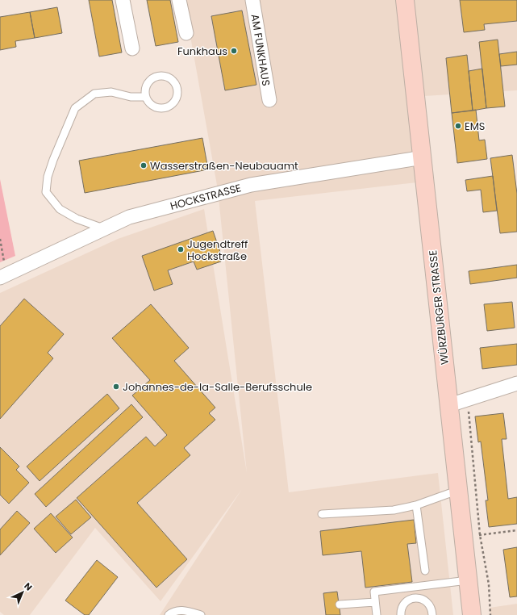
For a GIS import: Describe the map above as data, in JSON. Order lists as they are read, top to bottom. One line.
{"streets":{"main road":["WÜRZBURGER STRASSE"],"street":["AM FUNKHAUS","HOCKSTRASSE"]},"crossings":[["HOCKSTRASSE","WÜRZBURGER STRASSE"]],"places":["Funkhaus","EMS","Wasserstraßen-Neubauamt","Jugendtreff Hockstraße","Johannes-de-la-Salle-Berufsschule"],"north":"top right"}
